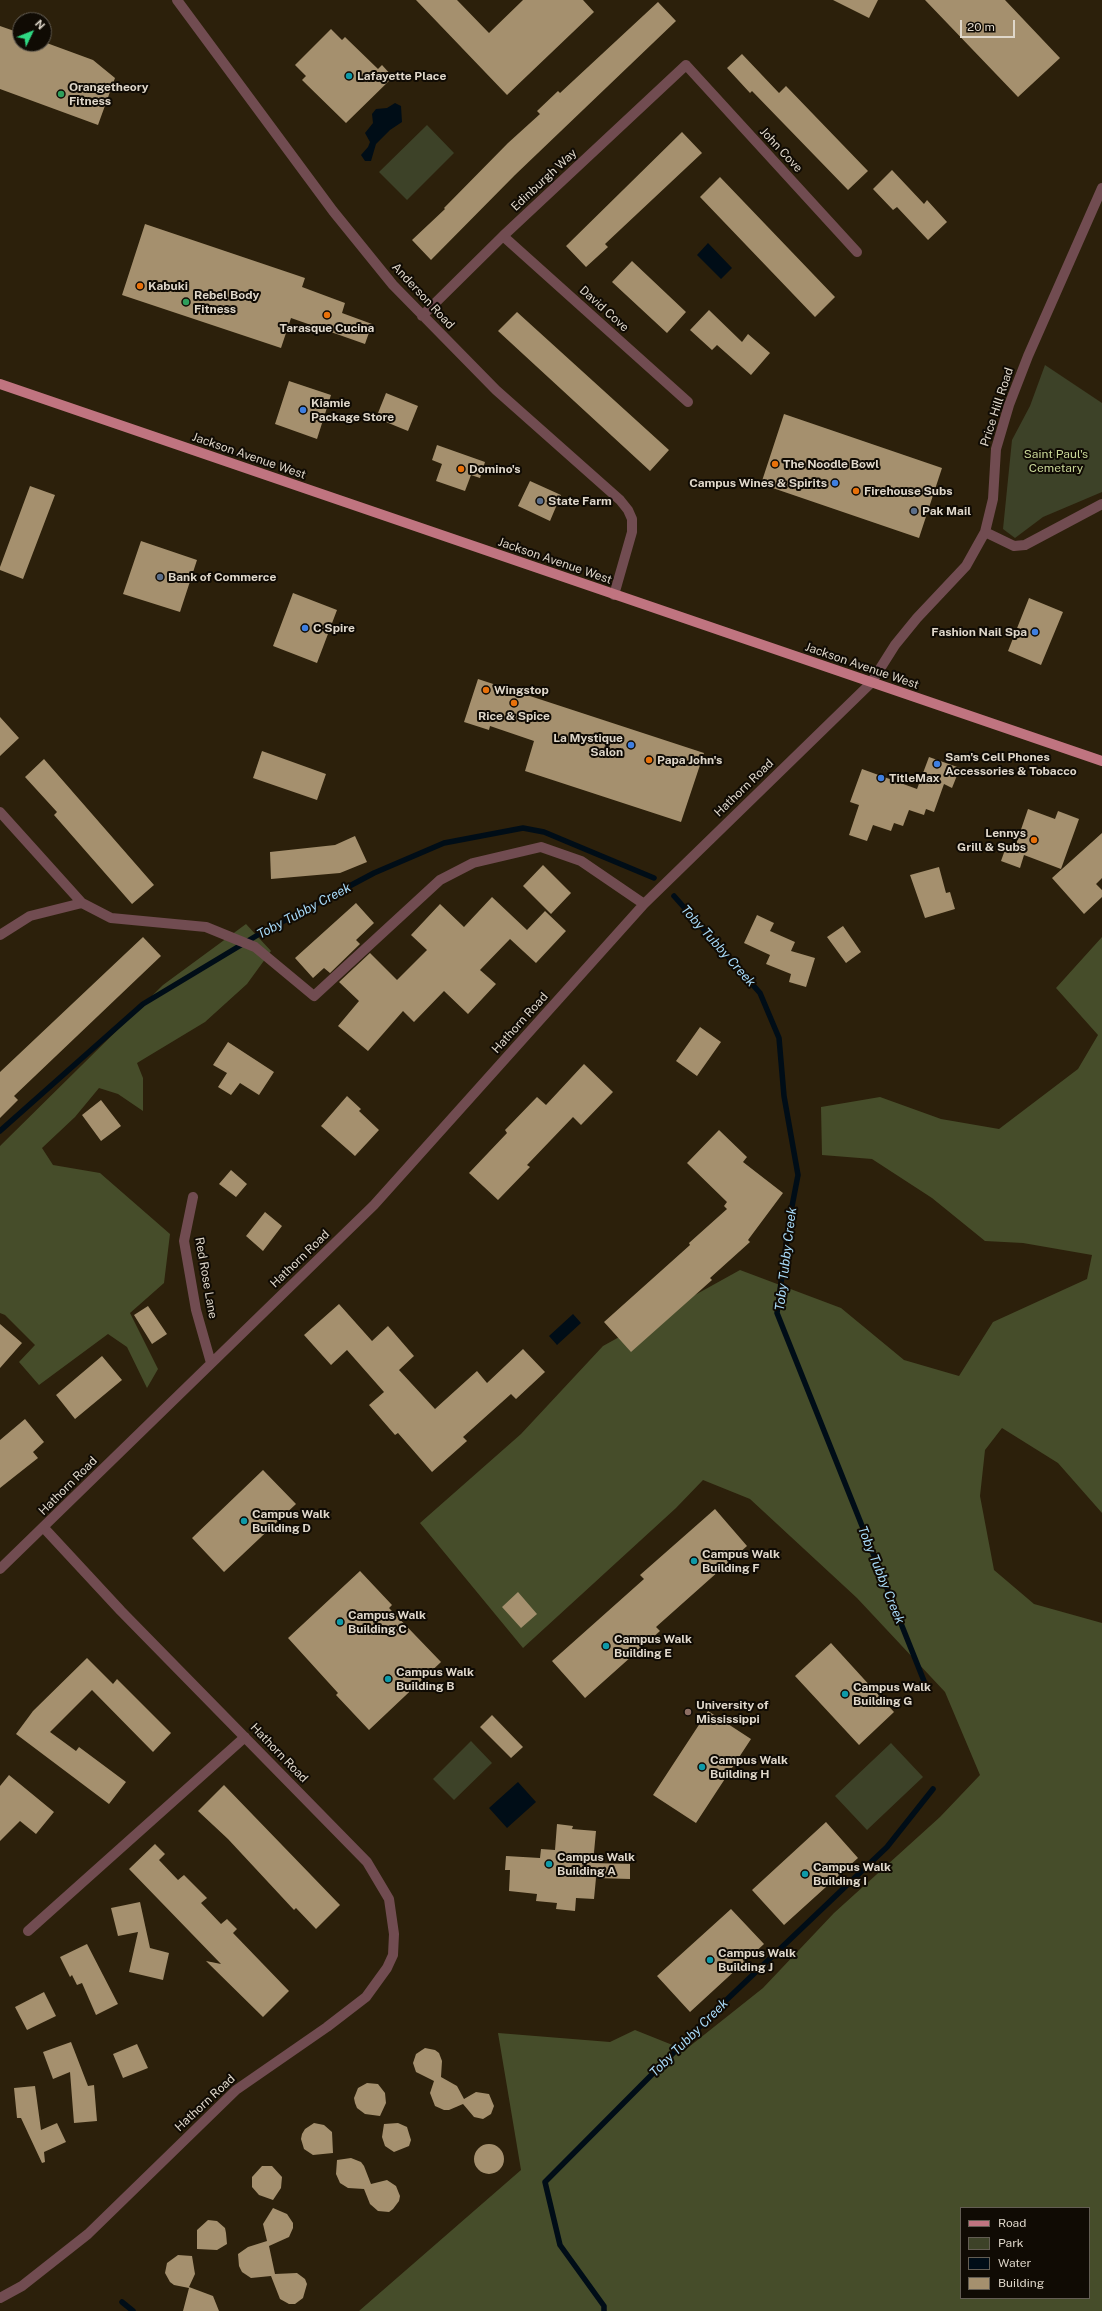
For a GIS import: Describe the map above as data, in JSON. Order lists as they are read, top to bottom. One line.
{"streets":{"main road":["Jackson Avenue West"],"street":["John Cove","Edinburgh Way","Anderson Road","David Cove","Price Hill Road","Hathorn Road","Red Rose Lane"]},"crossings":[["John Cove","Edinburgh Way"],["Edinburgh Way","Anderson Road"],["Edinburgh Way","David Cove"],["Anderson Road","Jackson Avenue West"],["Price Hill Road","Jackson Avenue West"],["Price Hill Road","Hathorn Road"],["Jackson Avenue West","Hathorn Road"],["Hathorn Road","Red Rose Lane"]],"water":["Toby Tubby Creek"],"parks":["Saint Paul's Cemetary"],"places":["Lafayette Place","Orangetheory Fitness","Kabuki","Rebel Body Fitness","Tarasque Cucina","Kiamie Package Store","The Noodle Bowl","Domino's","Campus Wines & Spirits","Firehouse Subs","State Farm","Pak Mail","Bank of Commerce","C Spire","Fashion Nail Spa","Wingstop","Rice & Spice","La Mystique Salon","Papa John's","Sam's Cell Phones Accessories & Tobacco","TitleMax","Lennys Grill & Subs","Campus Walk Building D","Campus Walk Building F","Campus Walk Building C","Campus Walk Building E","Campus Walk Building B","Campus Walk Building G","University of Mississippi","Campus Walk Building H","Campus Walk Building A","Campus Walk Building I","Campus Walk Building J"],"legend":["Road","Park","Water","Building"],"scale_bar":"20 m","north":"top right"}
